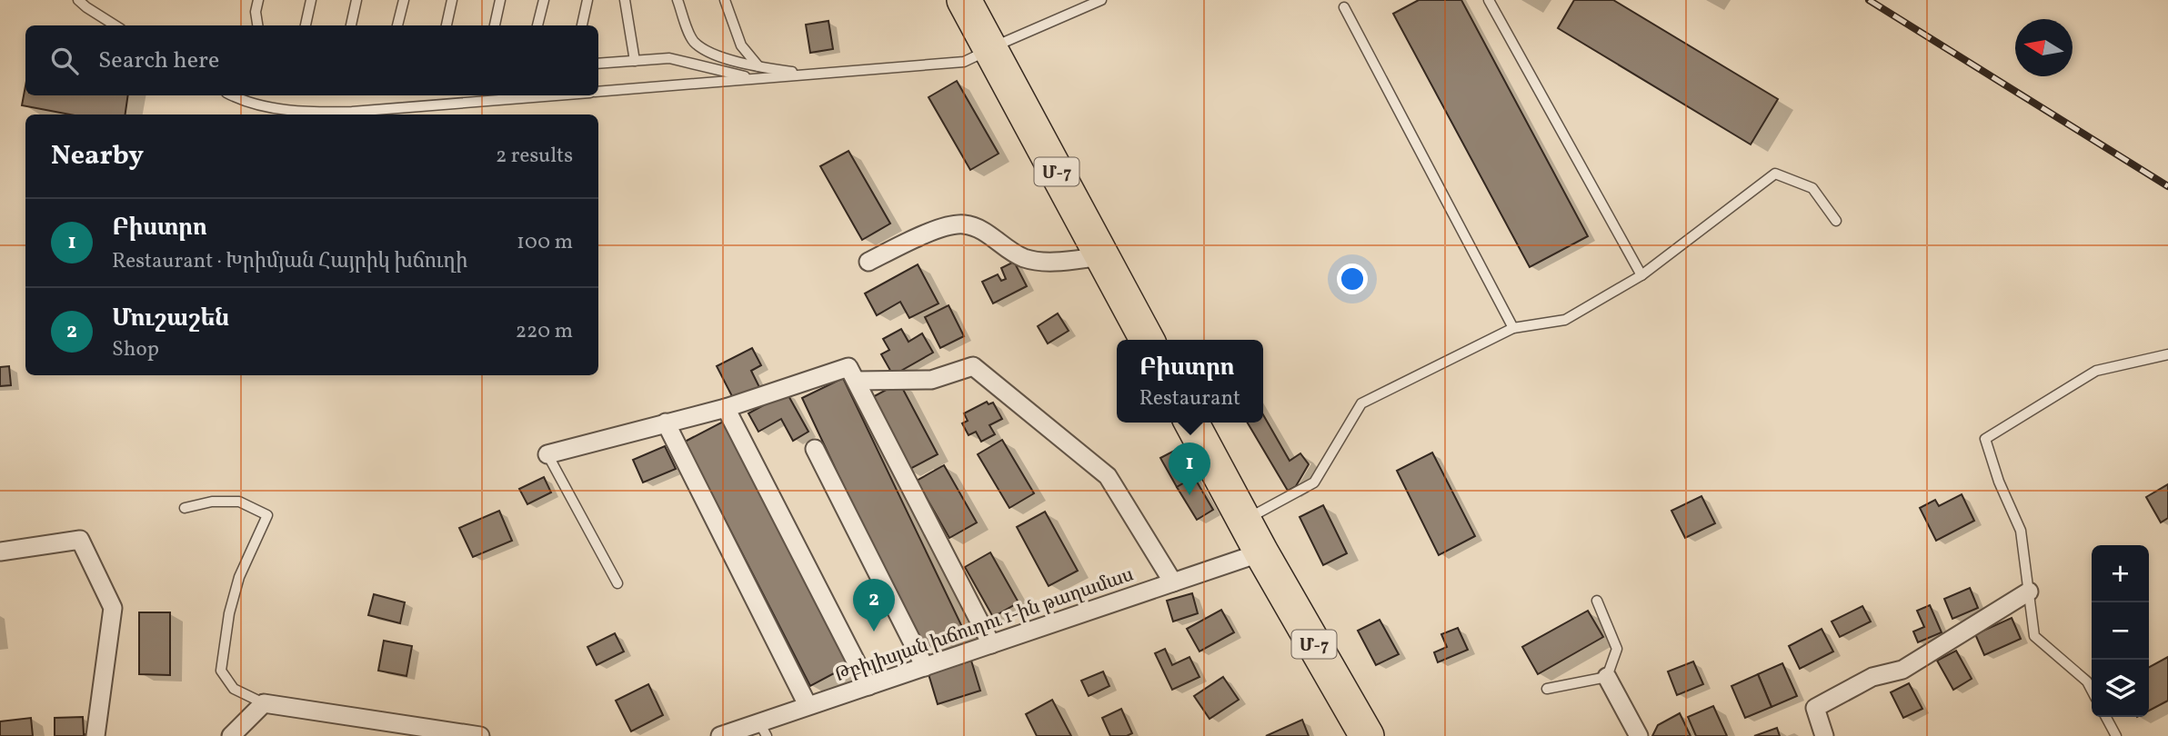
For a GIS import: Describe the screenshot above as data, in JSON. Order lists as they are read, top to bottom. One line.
{"streets":{"highway":["Մ-7"],"street":["Թբիլիսյան խճուղու 1-ին թաղամաս"]},"crossings":[["Մ-7","Թբիլիսյան խճուղու 1-ին թաղամաս"]],"north":"left","page":{"search":"Search here","heading":["Nearby","2 results"],"list":[{"mark":"1","name":"Բիստրո","note":"Restaurant · Խրիմյան Հայրիկ խճուղի","value":"100 m"},{"mark":"2","name":"Մուշաշեն","note":"Shop","value":"220 m"}],"popup":["Բիստրո","Restaurant"],"pins":["1","2"],"map_buttons":["+","−"]}}
